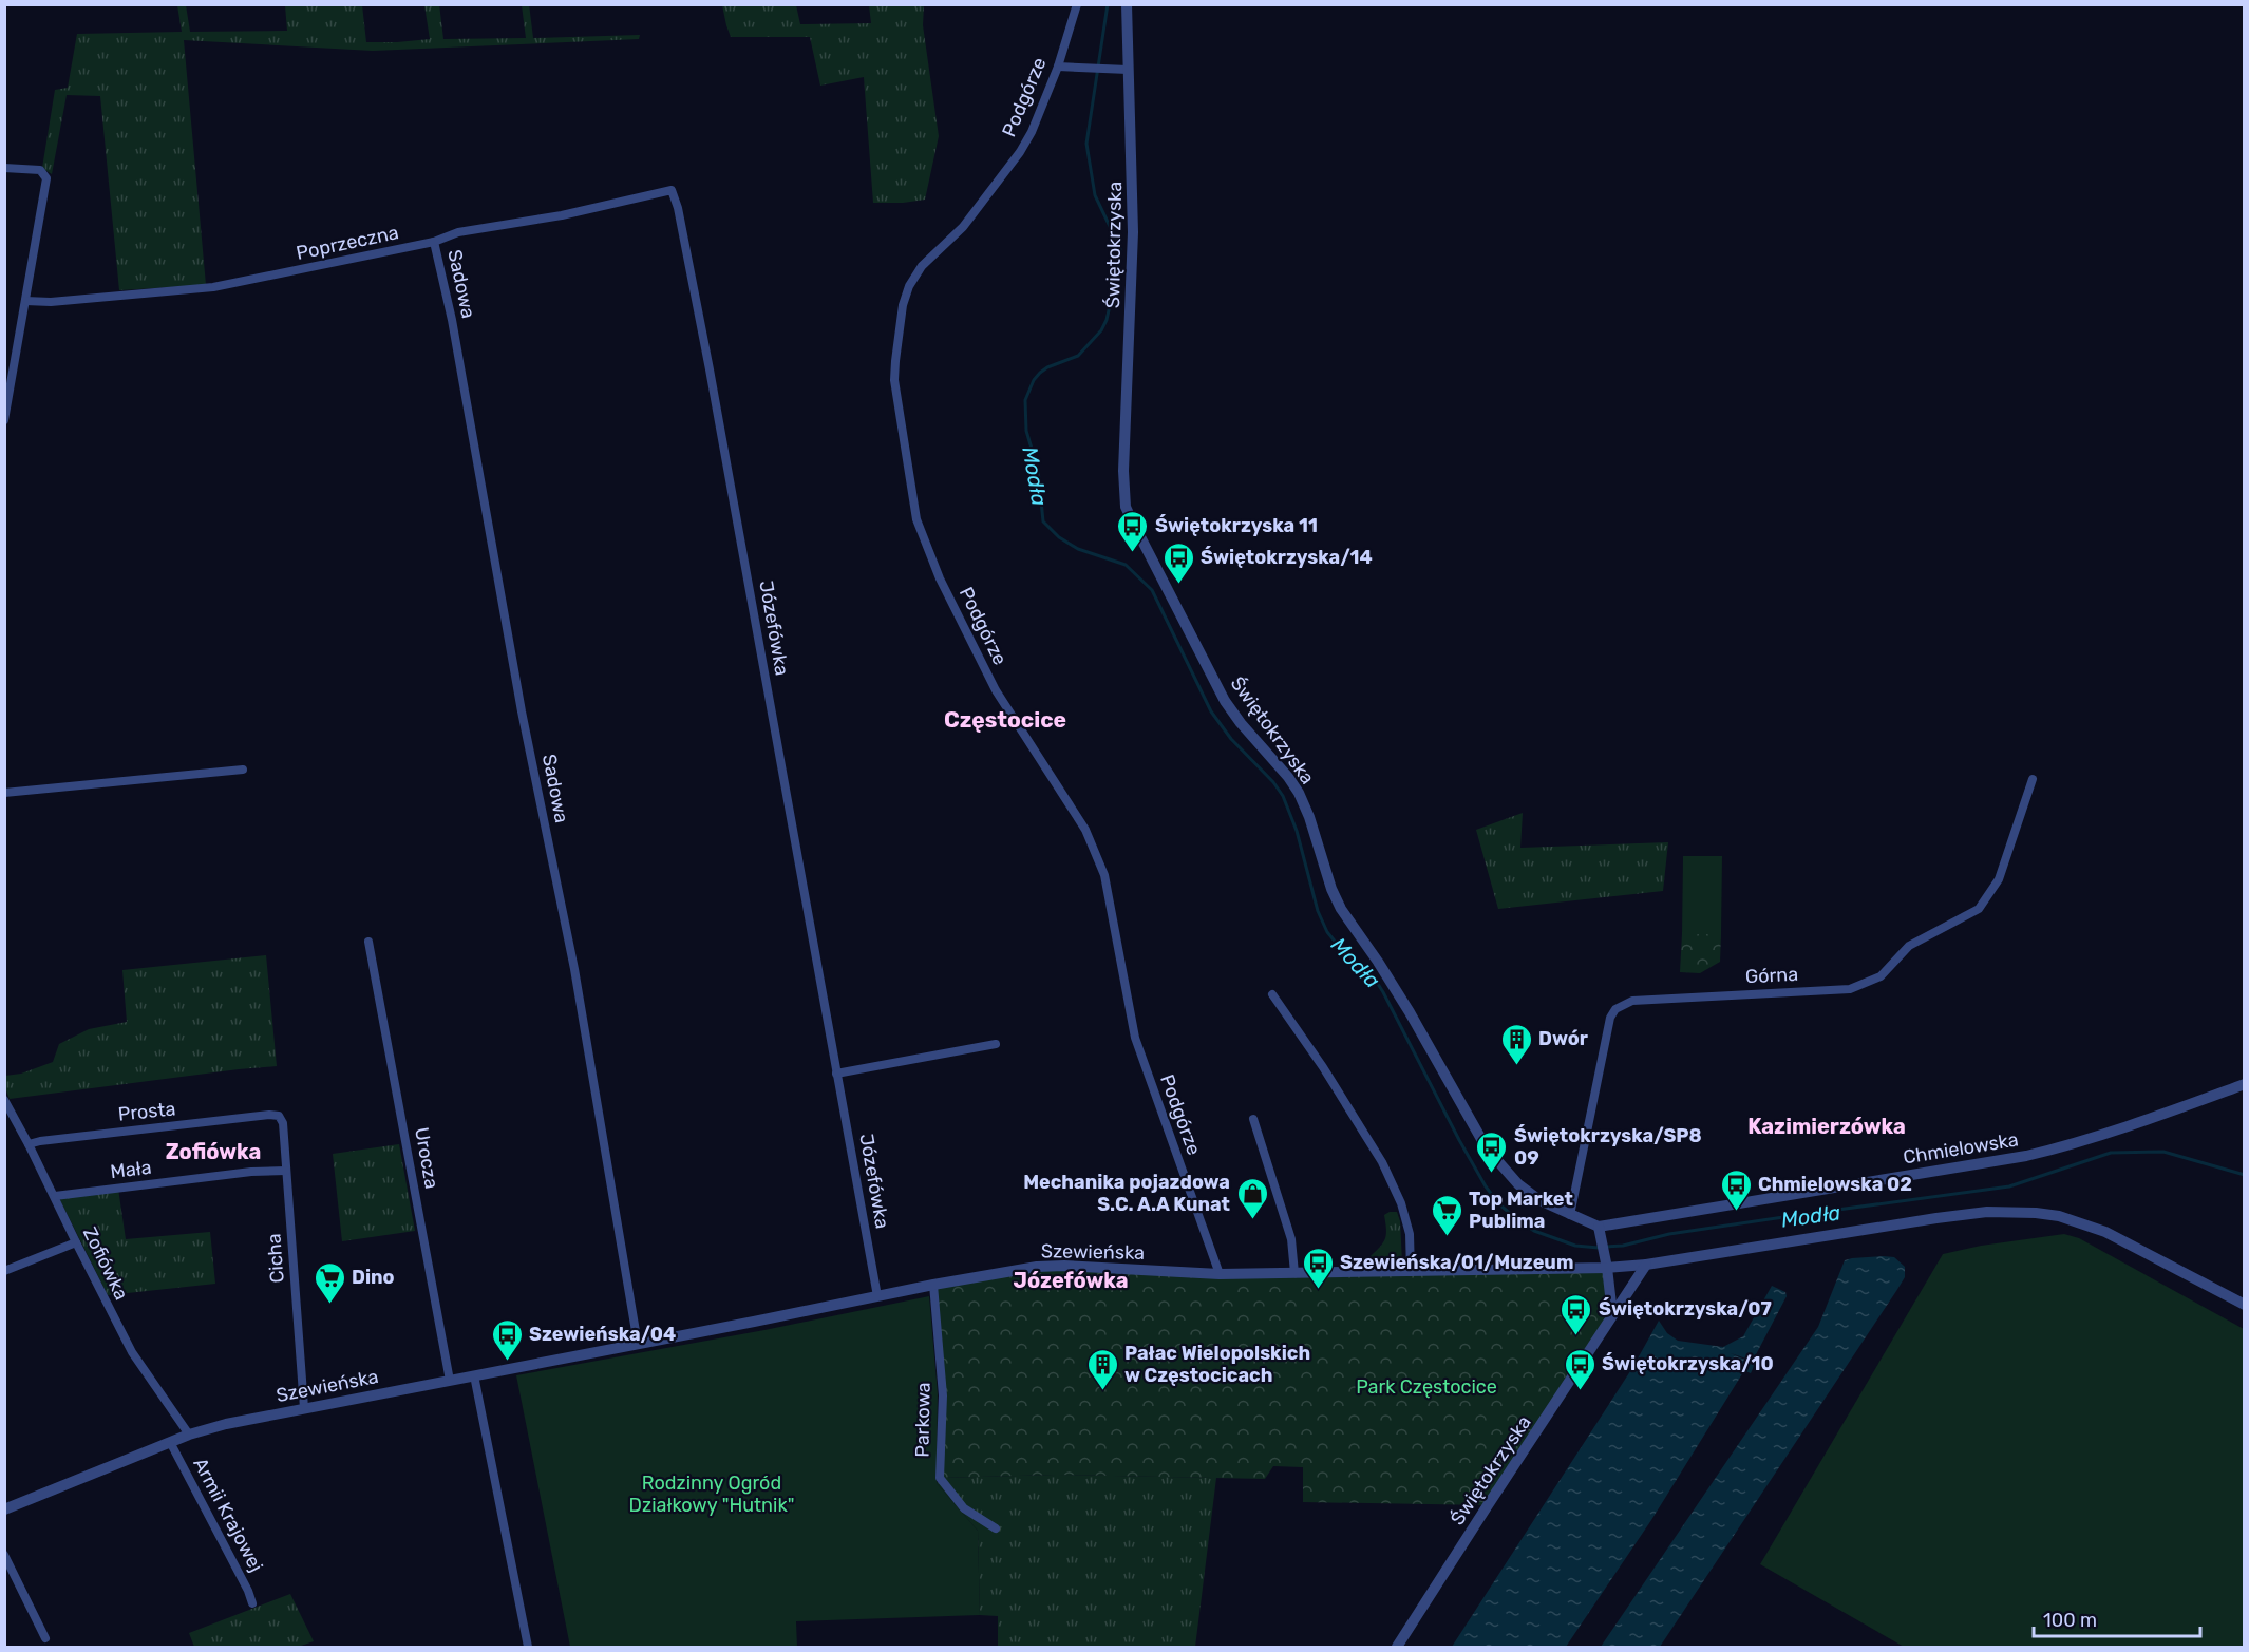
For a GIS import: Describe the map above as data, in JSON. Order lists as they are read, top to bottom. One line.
{"streets":{"street":["Podgórze","Poprzeczna","Świętokrzyska","Sadowa","Józefówka","Górna","Prosta","Chmielowska","Urocza","Mała","Szewieńska","Cicha","Zofiówka","Parkowa","Armii Krajowej"]},"crossings":[["Podgórze","Szewieńska"],["Poprzeczna","Sadowa"],["Poprzeczna","Józefówka"],["Świętokrzyska","Górna"],["Świętokrzyska","Chmielowska"],["Świętokrzyska","Szewieńska"],["Sadowa","Szewieńska"],["Józefówka","Szewieńska"],["Prosta","Cicha"],["Prosta","Zofiówka"],["Urocza","Szewieńska"],["Mała","Cicha"],["Mała","Zofiówka"],["Szewieńska","Cicha"],["Szewieńska","Zofiówka"],["Szewieńska","Parkowa"],["Szewieńska","Armii Krajowej"],["Zofiówka","Armii Krajowej"]],"districts":["Częstocice","Kazimierzówka","Zofiówka","Józefówka"],"water":["Modła"],"parks":["Park Częstocice","Rodzinny Ogród Działkowy \"Hutnik\""],"places":{"bus stop":["Świętokrzyska 11","Świętokrzyska/14","Świętokrzyska/SP8 09","Chmielowska 02","Szewieńska/01/Muzeum","Świętokrzyska/07","Szewieńska/04","Świętokrzyska/10"],"building":["Dwór","Pałac Wielopolskich w Częstocicach"],"shop":["Mechanika pojazdowa S.C. A.A Kunat"],"supermarket":["Top Market Publima","Dino"]},"scale_bar":"100 m"}
